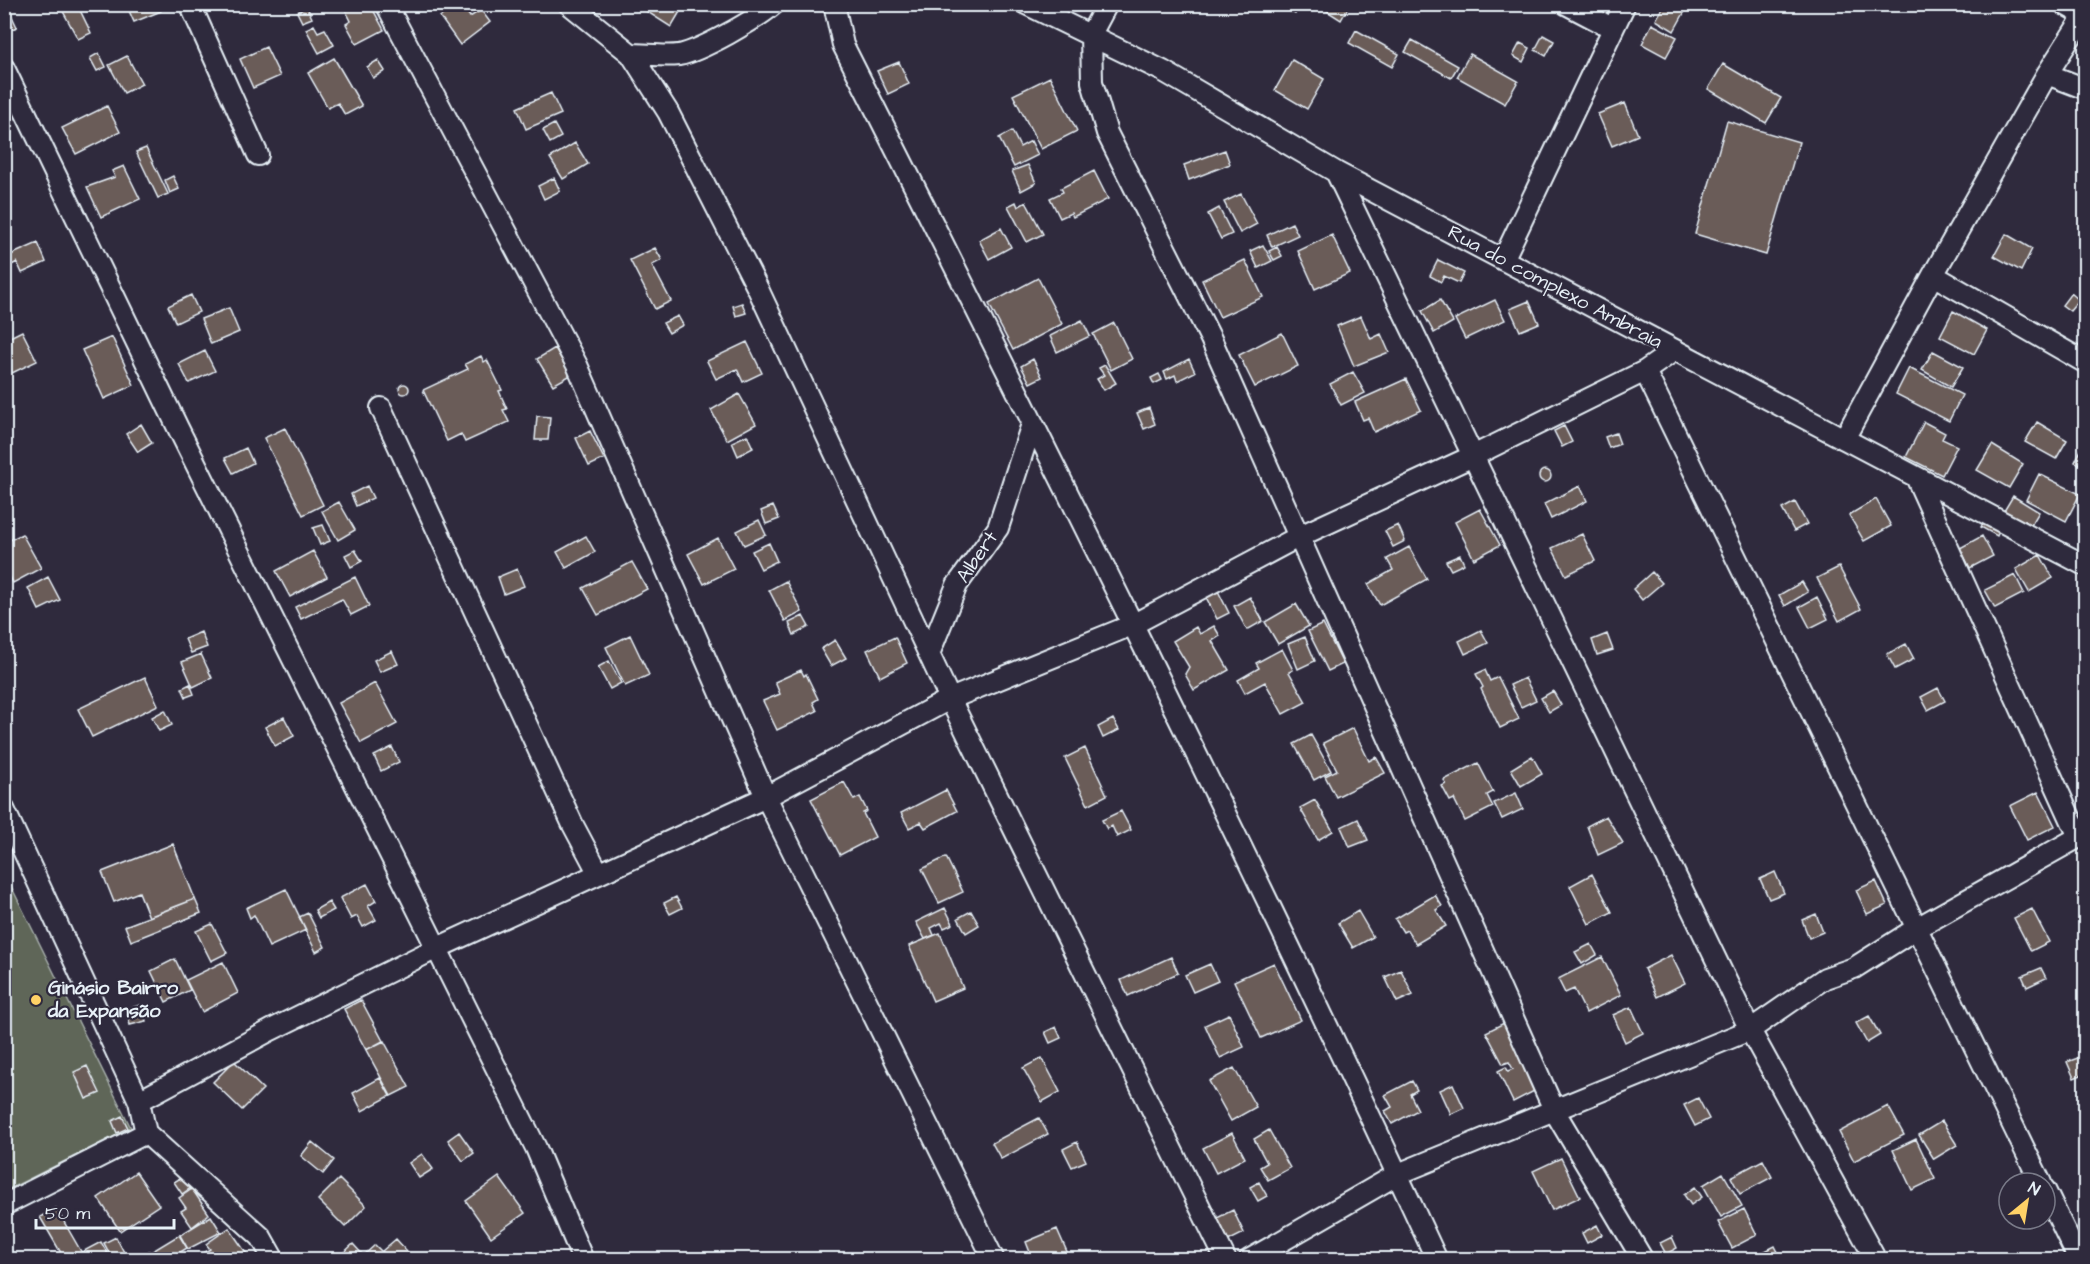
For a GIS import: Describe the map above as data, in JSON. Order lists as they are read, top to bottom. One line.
{"streets":{"street":["Rua do complexo Ambraia","Albert"]},"places":["Ginásio Bairro da Expansão"],"scale_bar":"50 m","north":"top right"}
